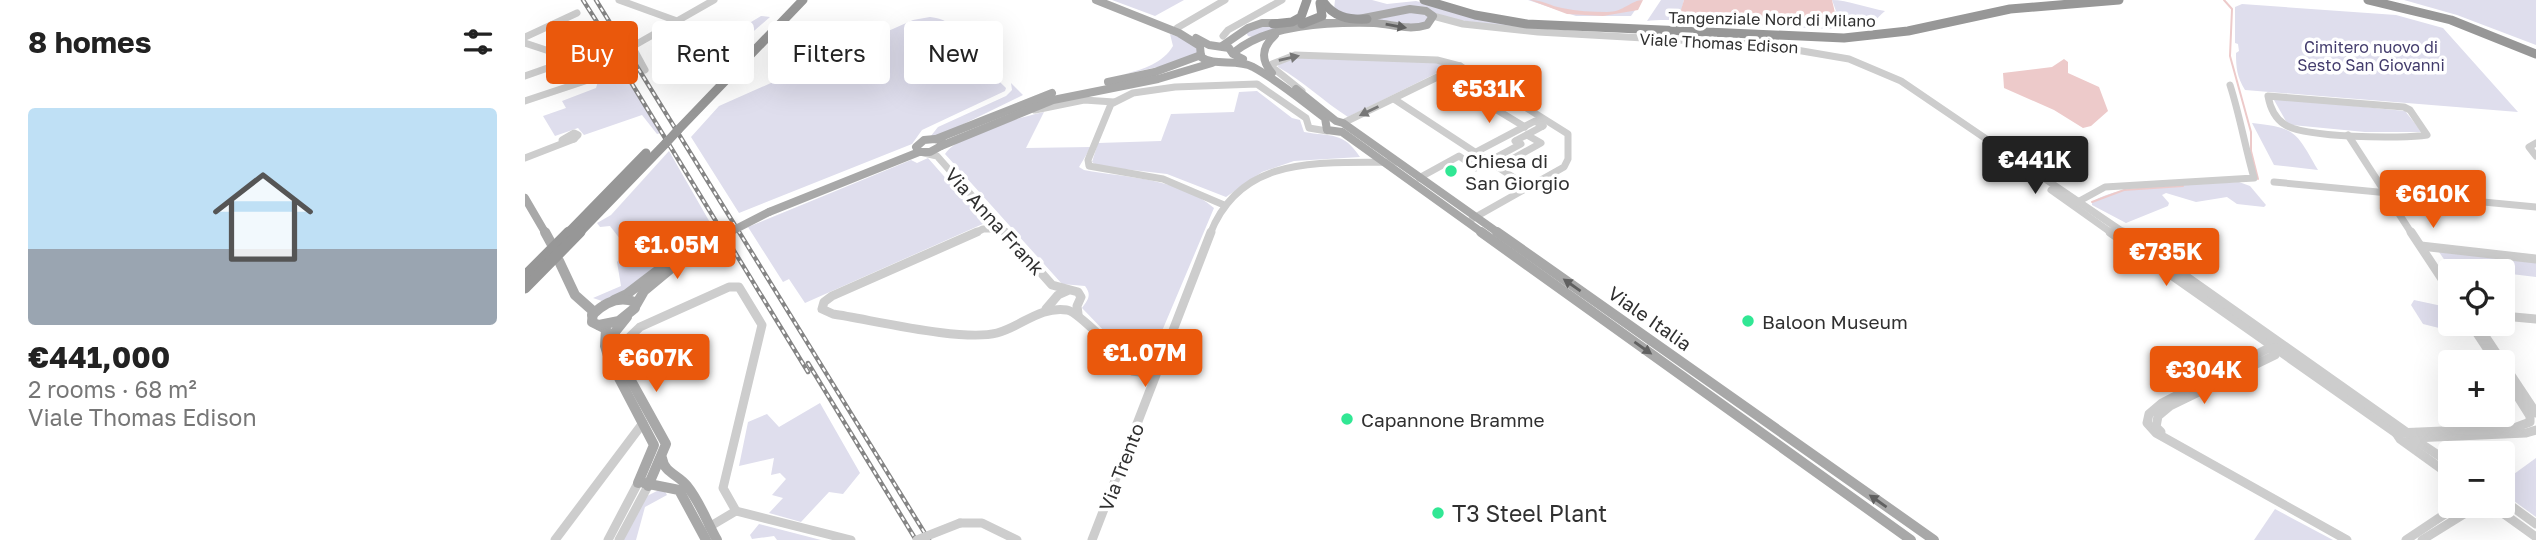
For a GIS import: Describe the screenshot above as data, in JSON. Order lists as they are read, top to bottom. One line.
{"streets":{"highway":["Tangenziale Nord di Milano"],"main road":["Viale Italia"],"street":["Viale Thomas Edison","Via Anna Frank","Via Trento"]},"crossings":[["Tangenziale Nord di Milano","Viale Thomas Edison"],["Viale Italia","Via Trento"]],"parks":["Cimitero nuovo di Sesto San Giovanni"],"places":["Chiesa di San Giorgio","Baloon Museum","Capannone Bramme","T3 Steel Plant"],"page":{"heading":"8 homes","chip":["Buy","Rent","Filters","New"],"price":["€531K","€441K","€610K","€1.05M","€735K","€1.07M","€607K","€304K"],"list":[{"name":"€441,000","note":"2 rooms · 68 m² · Viale Thomas Edison"}],"map_buttons":["+","−"]}}
